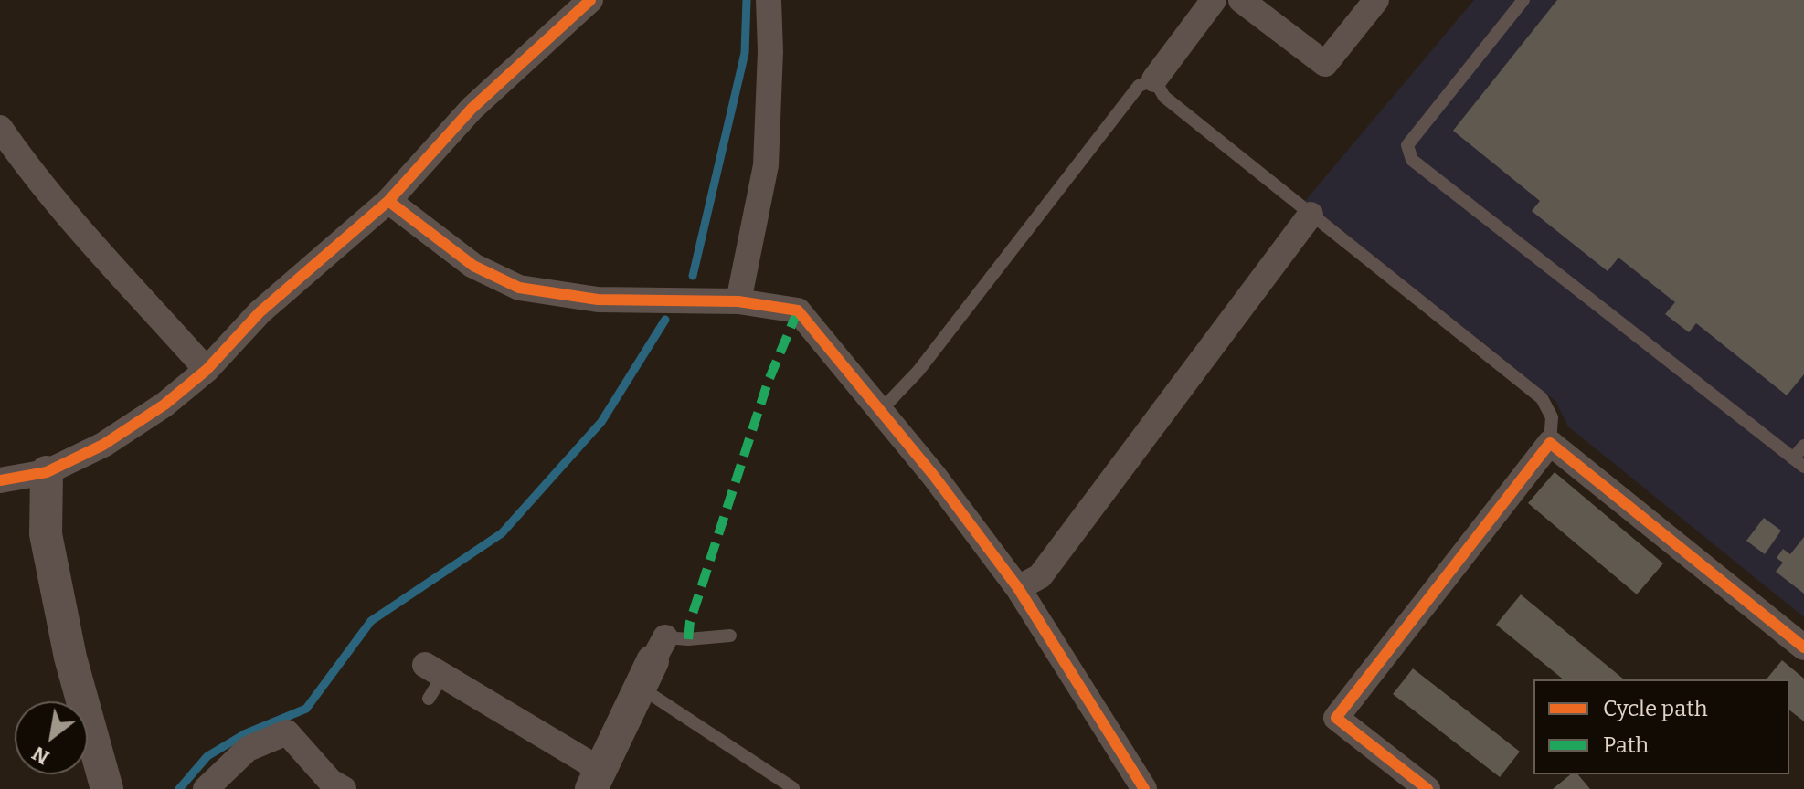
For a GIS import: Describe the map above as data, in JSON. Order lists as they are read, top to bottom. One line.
{"legend":["Cycle path","Path"],"north":"bottom left"}
